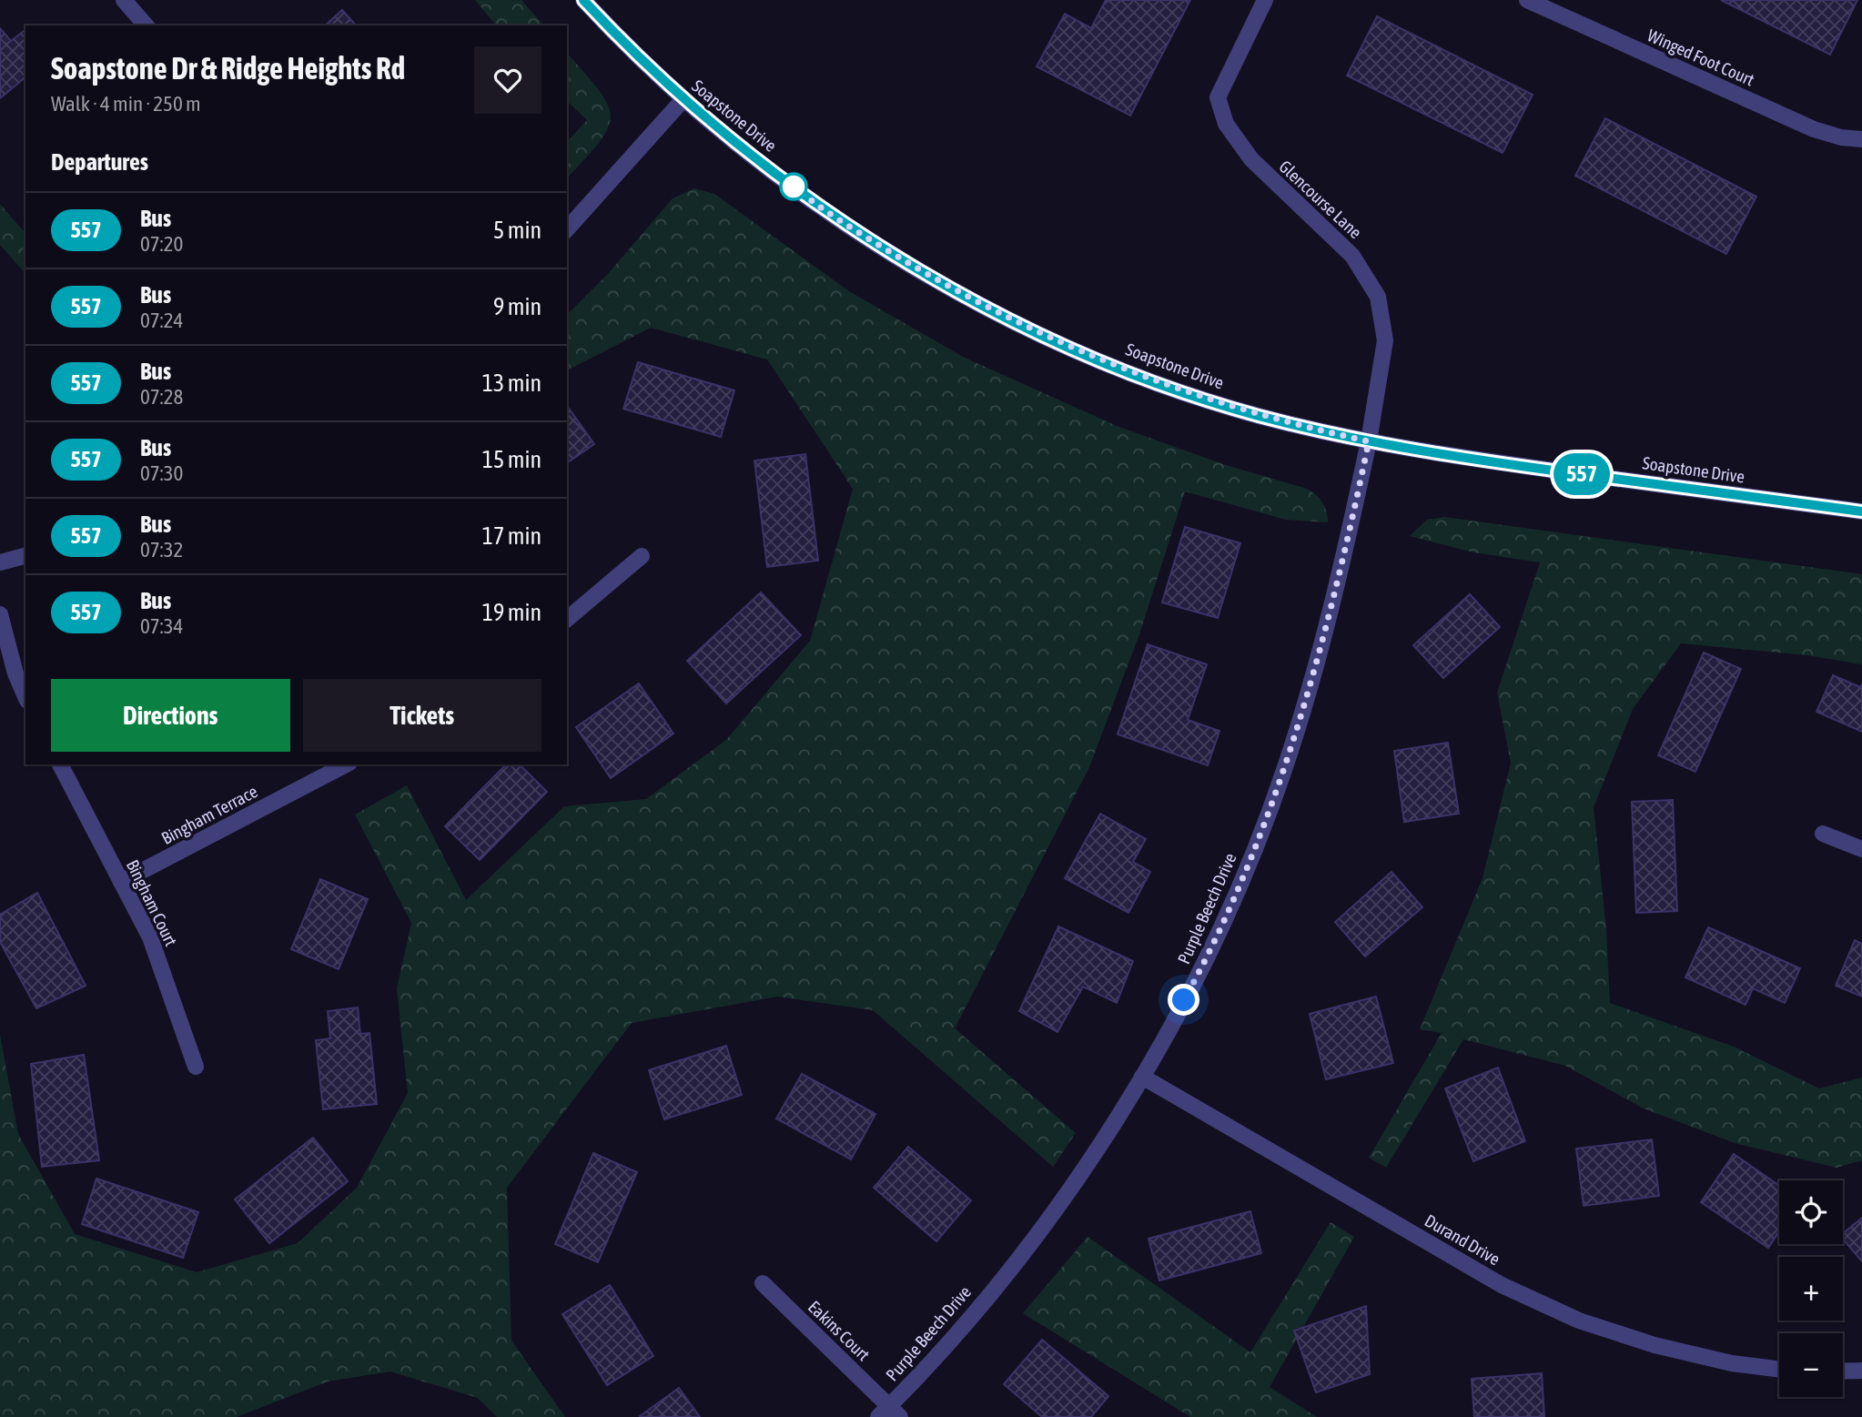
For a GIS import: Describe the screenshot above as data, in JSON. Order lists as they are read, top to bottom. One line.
{"streets":{"street":["Winged Foot Court","Soapstone Drive","Glencourse Lane","Bingham Terrace","Bingham Court","Purple Beech Drive","Durand Drive","Eakins Court"]},"crossings":[["Soapstone Drive","Glencourse Lane"],["Soapstone Drive","Purple Beech Drive"],["Glencourse Lane","Purple Beech Drive"],["Bingham Terrace","Bingham Court"],["Purple Beech Drive","Durand Drive"],["Purple Beech Drive","Eakins Court"]],"lines":["bus line 557"],"page":{"on_map":"557","heading":[["Soapstone Dr & Ridge Heights Rd","Walk · 4 min · 250 m"],"Departures"],"list":[{"mark":"557","name":"Bus","note":"07:20","value":"5 min"},{"mark":"557","name":"Bus","note":"07:24","value":"9 min"},{"mark":"557","name":"Bus","note":"07:28","value":"13 min"},{"mark":"557","name":"Bus","note":"07:30","value":"15 min"},{"mark":"557","name":"Bus","note":"07:32","value":"17 min"},{"mark":"557","name":"Bus","note":"07:34","value":"19 min"}],"buttons":["Directions","Tickets"],"map_buttons":["+","−"]}}
